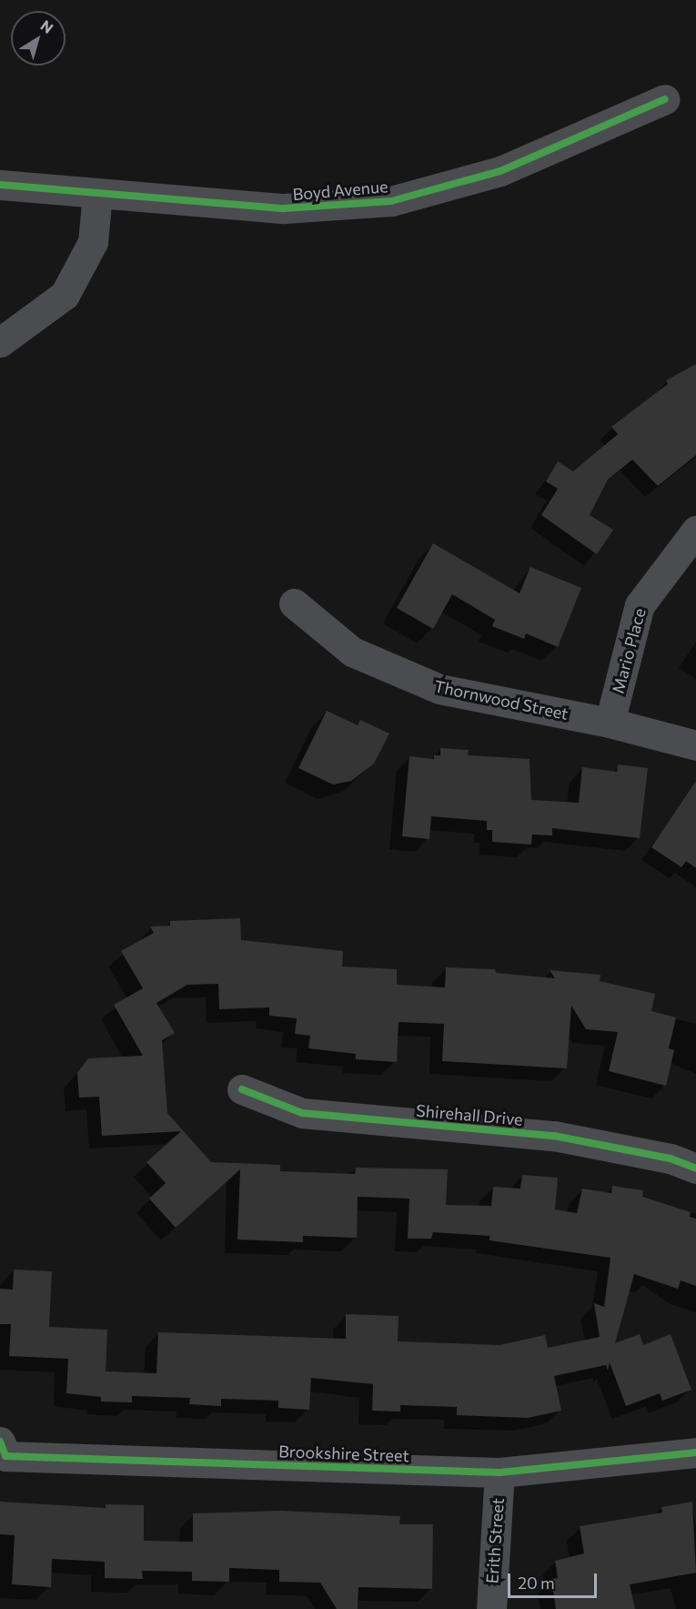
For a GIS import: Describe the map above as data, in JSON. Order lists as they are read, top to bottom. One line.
{"streets":{"street":["Boyd Avenue","Mario Place","Thornwood Street","Shirehall Drive","Brookshire Street","Erith Street"]},"crossings":[["Mario Place","Thornwood Street"],["Brookshire Street","Erith Street"]],"scale_bar":"20 m","north":"top right"}
